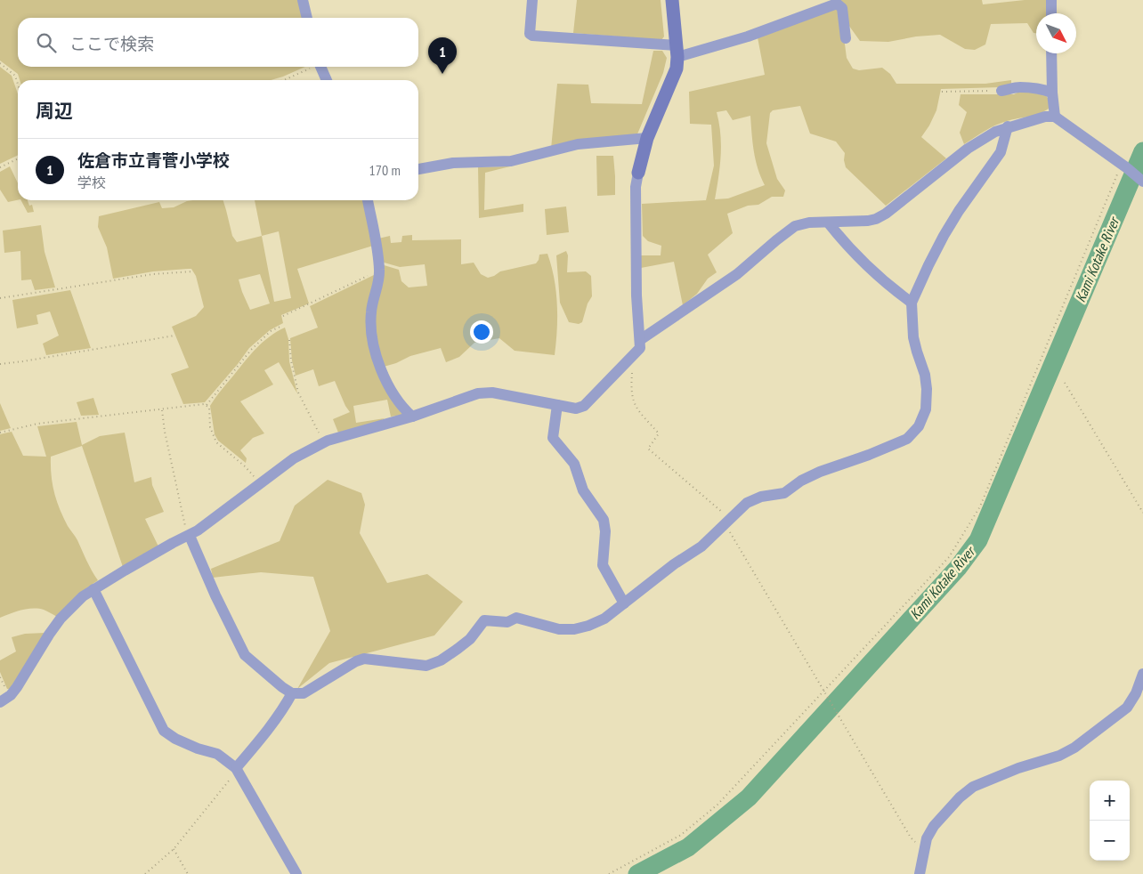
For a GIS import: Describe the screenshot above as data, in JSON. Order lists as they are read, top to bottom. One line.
{"water":["Kami Kotake River"],"north":"bottom right","page":{"search":"ここで検索","pins":"1","heading":"周辺","list":[{"mark":"1","name":"佐倉市立青菅小学校","note":"学校","value":"170 m"}],"map_buttons":["+","−"]}}
